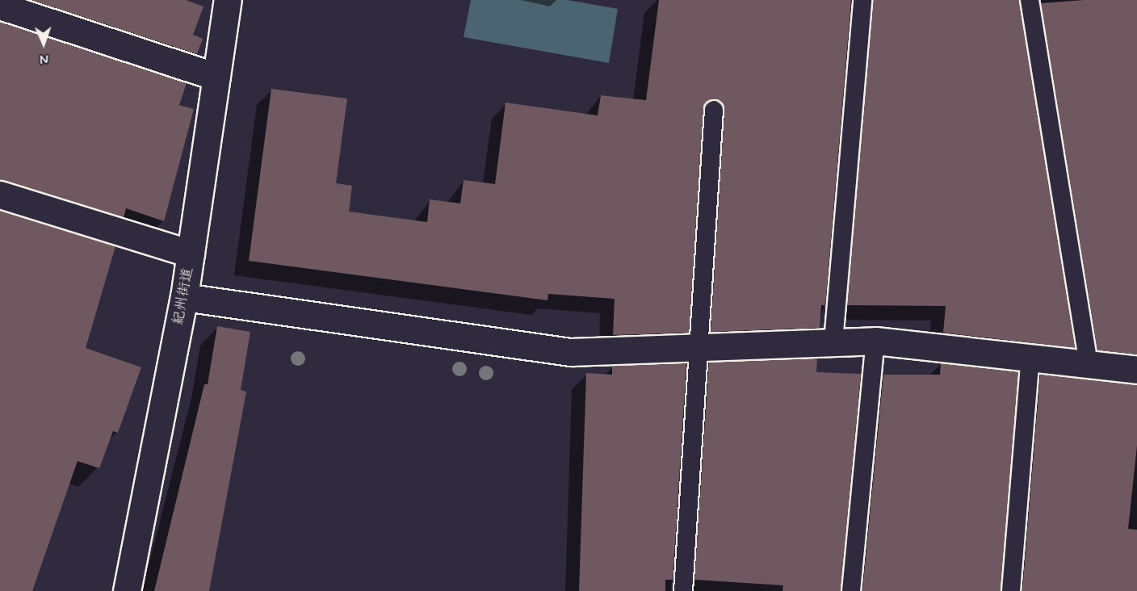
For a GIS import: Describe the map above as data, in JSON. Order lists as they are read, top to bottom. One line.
{"streets":{"street":["紀州街道"]},"north":"bottom"}
